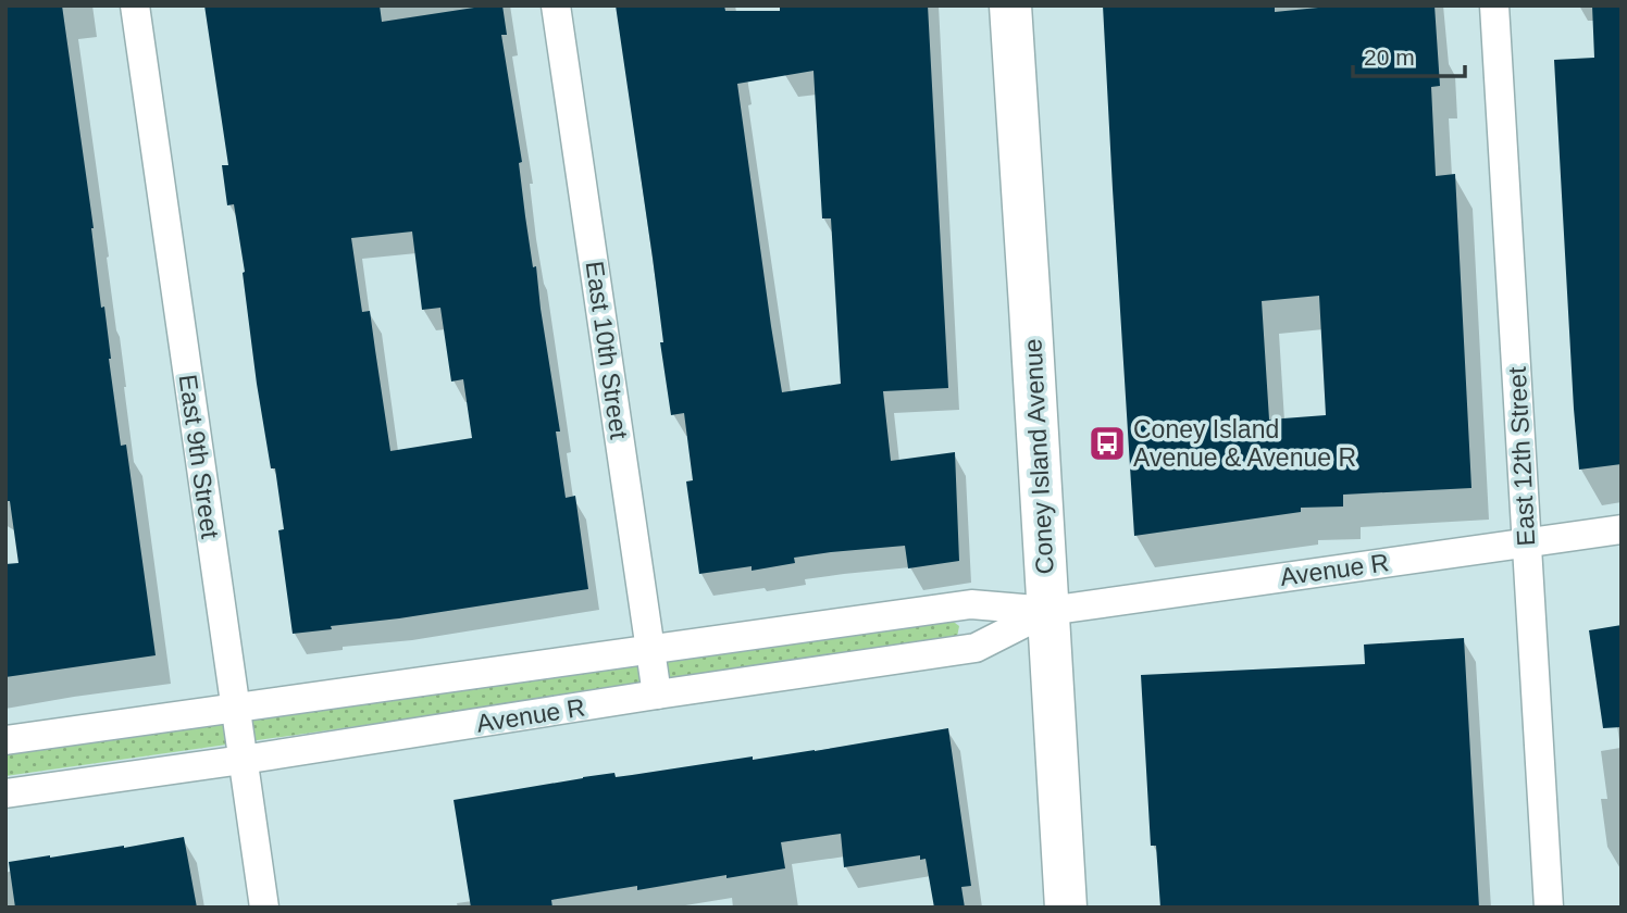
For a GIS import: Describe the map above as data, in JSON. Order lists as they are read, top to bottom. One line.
{"streets":{"main road":["Coney Island Avenue"],"street":["East 10th Street","East 9th Street","East 12th Street","Avenue R"]},"crossings":[["East 10th Street","Avenue R"],["East 9th Street","Avenue R"],["Coney Island Avenue","Avenue R"],["East 12th Street","Avenue R"]],"places":{"bus stop":["Coney Island Avenue & Avenue R"]},"scale_bar":"20 m"}
